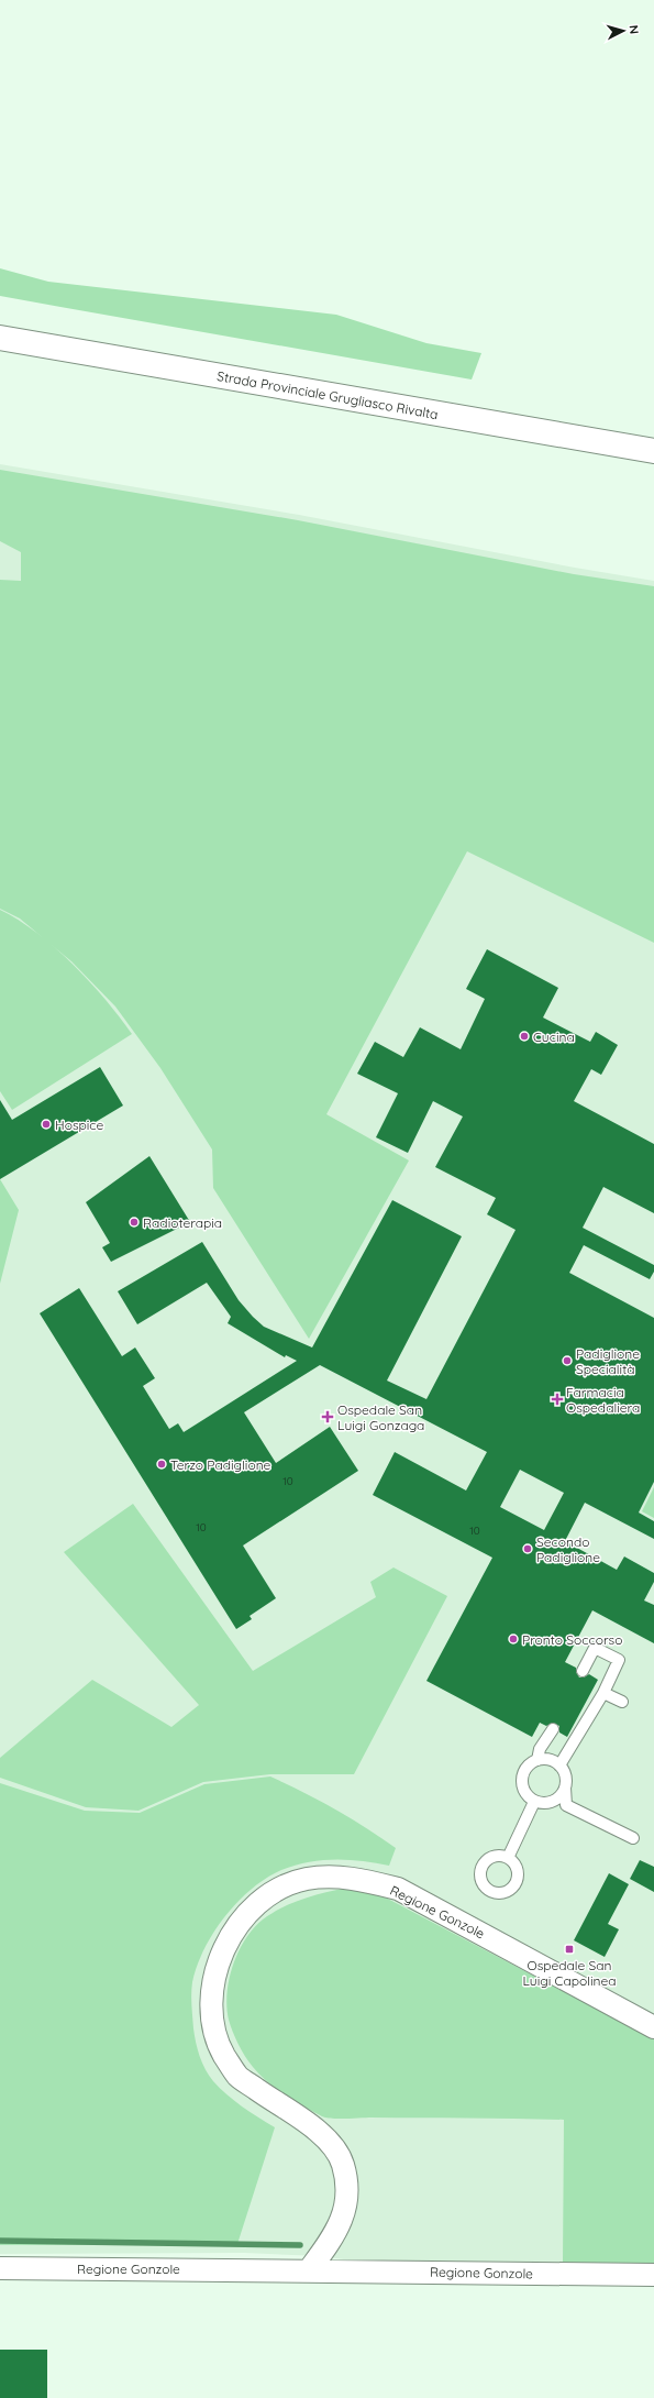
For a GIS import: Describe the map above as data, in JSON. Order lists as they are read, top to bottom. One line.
{"streets":{"street":["Strada Provinciale Grugliasco Rivalta","Regione Gonzole"]},"places":{"other":["Cucina","Hospice","Radioterapia","Padiglione Specialità","Terzo Padiglione","Secondo Padiglione","Pronto Soccorso"],"health":["Farmacia Ospedaliera","Ospedale San Luigi Gonzaga"],"transit":["Ospedale San Luigi Capolinea"]},"house_numbers":["10","10","10"],"north":"right"}
